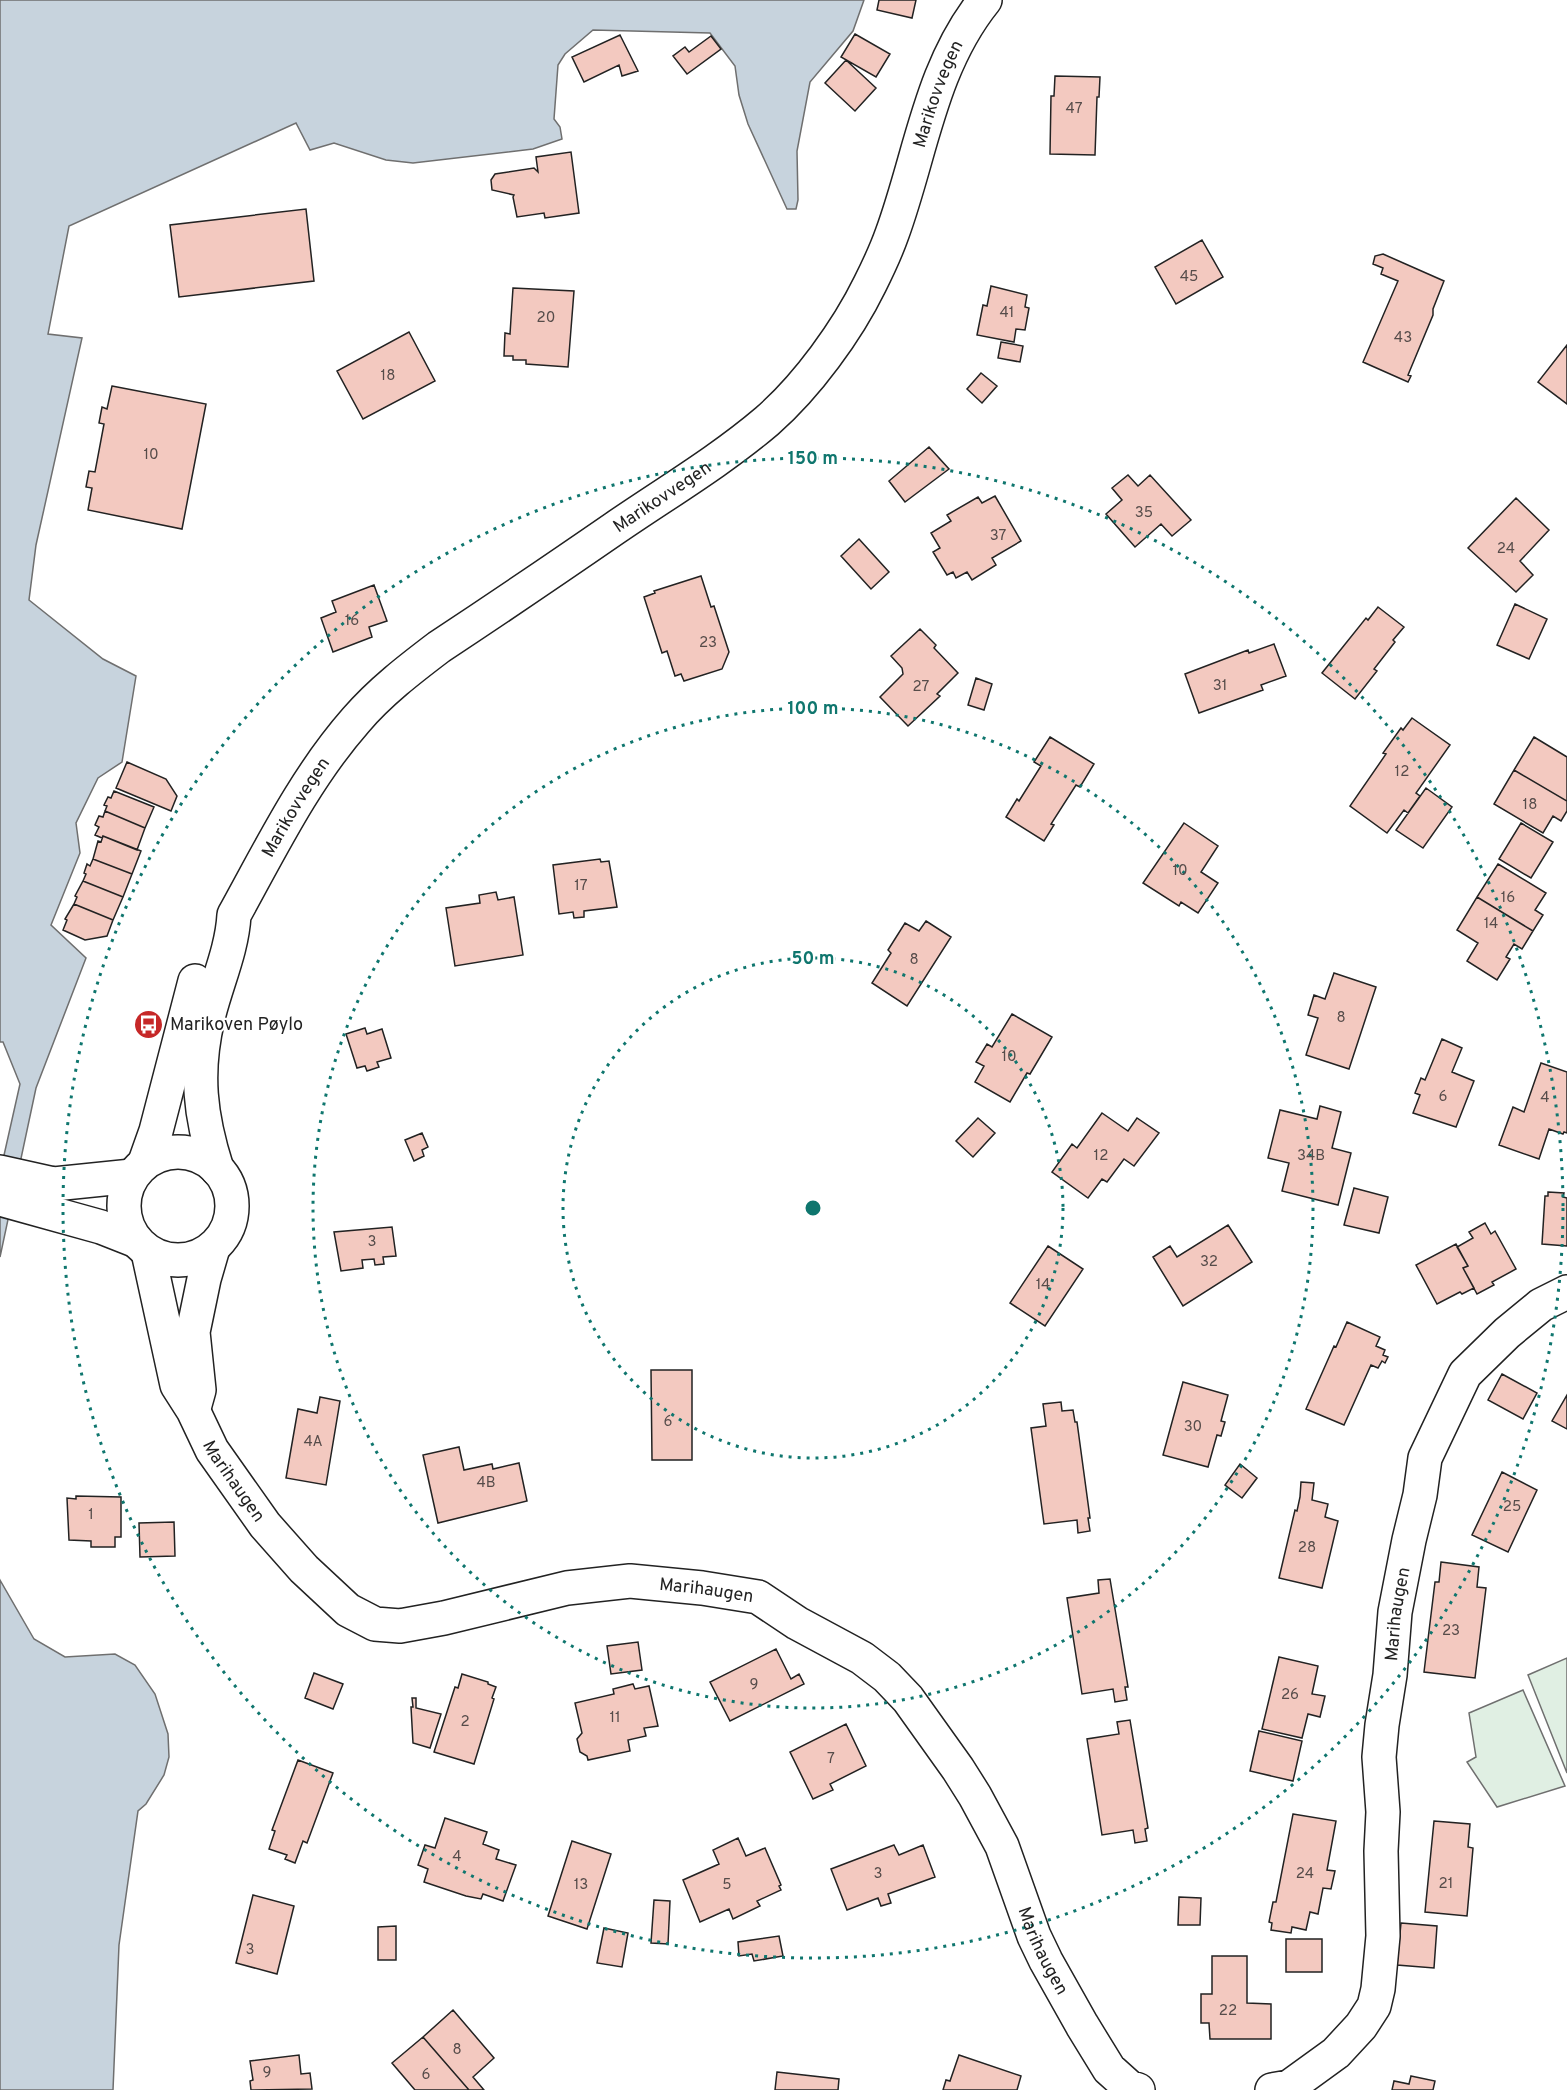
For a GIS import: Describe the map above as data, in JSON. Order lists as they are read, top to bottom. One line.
{"streets":{"street":["Marikovvegen","Marihaugen"]},"crossings":[["Marikovvegen","Marihaugen"]],"places":{"bus stop":["Marikoven Pøylo"]},"house_numbers":["47","45","41","20","43","18","10","35","37","24","16","23","31","27","12","18","10","17","16","14","8","8","10","6","4","12","34B","3","32","14","6","30","4A","4B","25","1","28","23","9","26","11","2","7","4","3","24","21","13","5","3","22","8","9","6"],"rings":["150 m","100 m","50 m"]}
